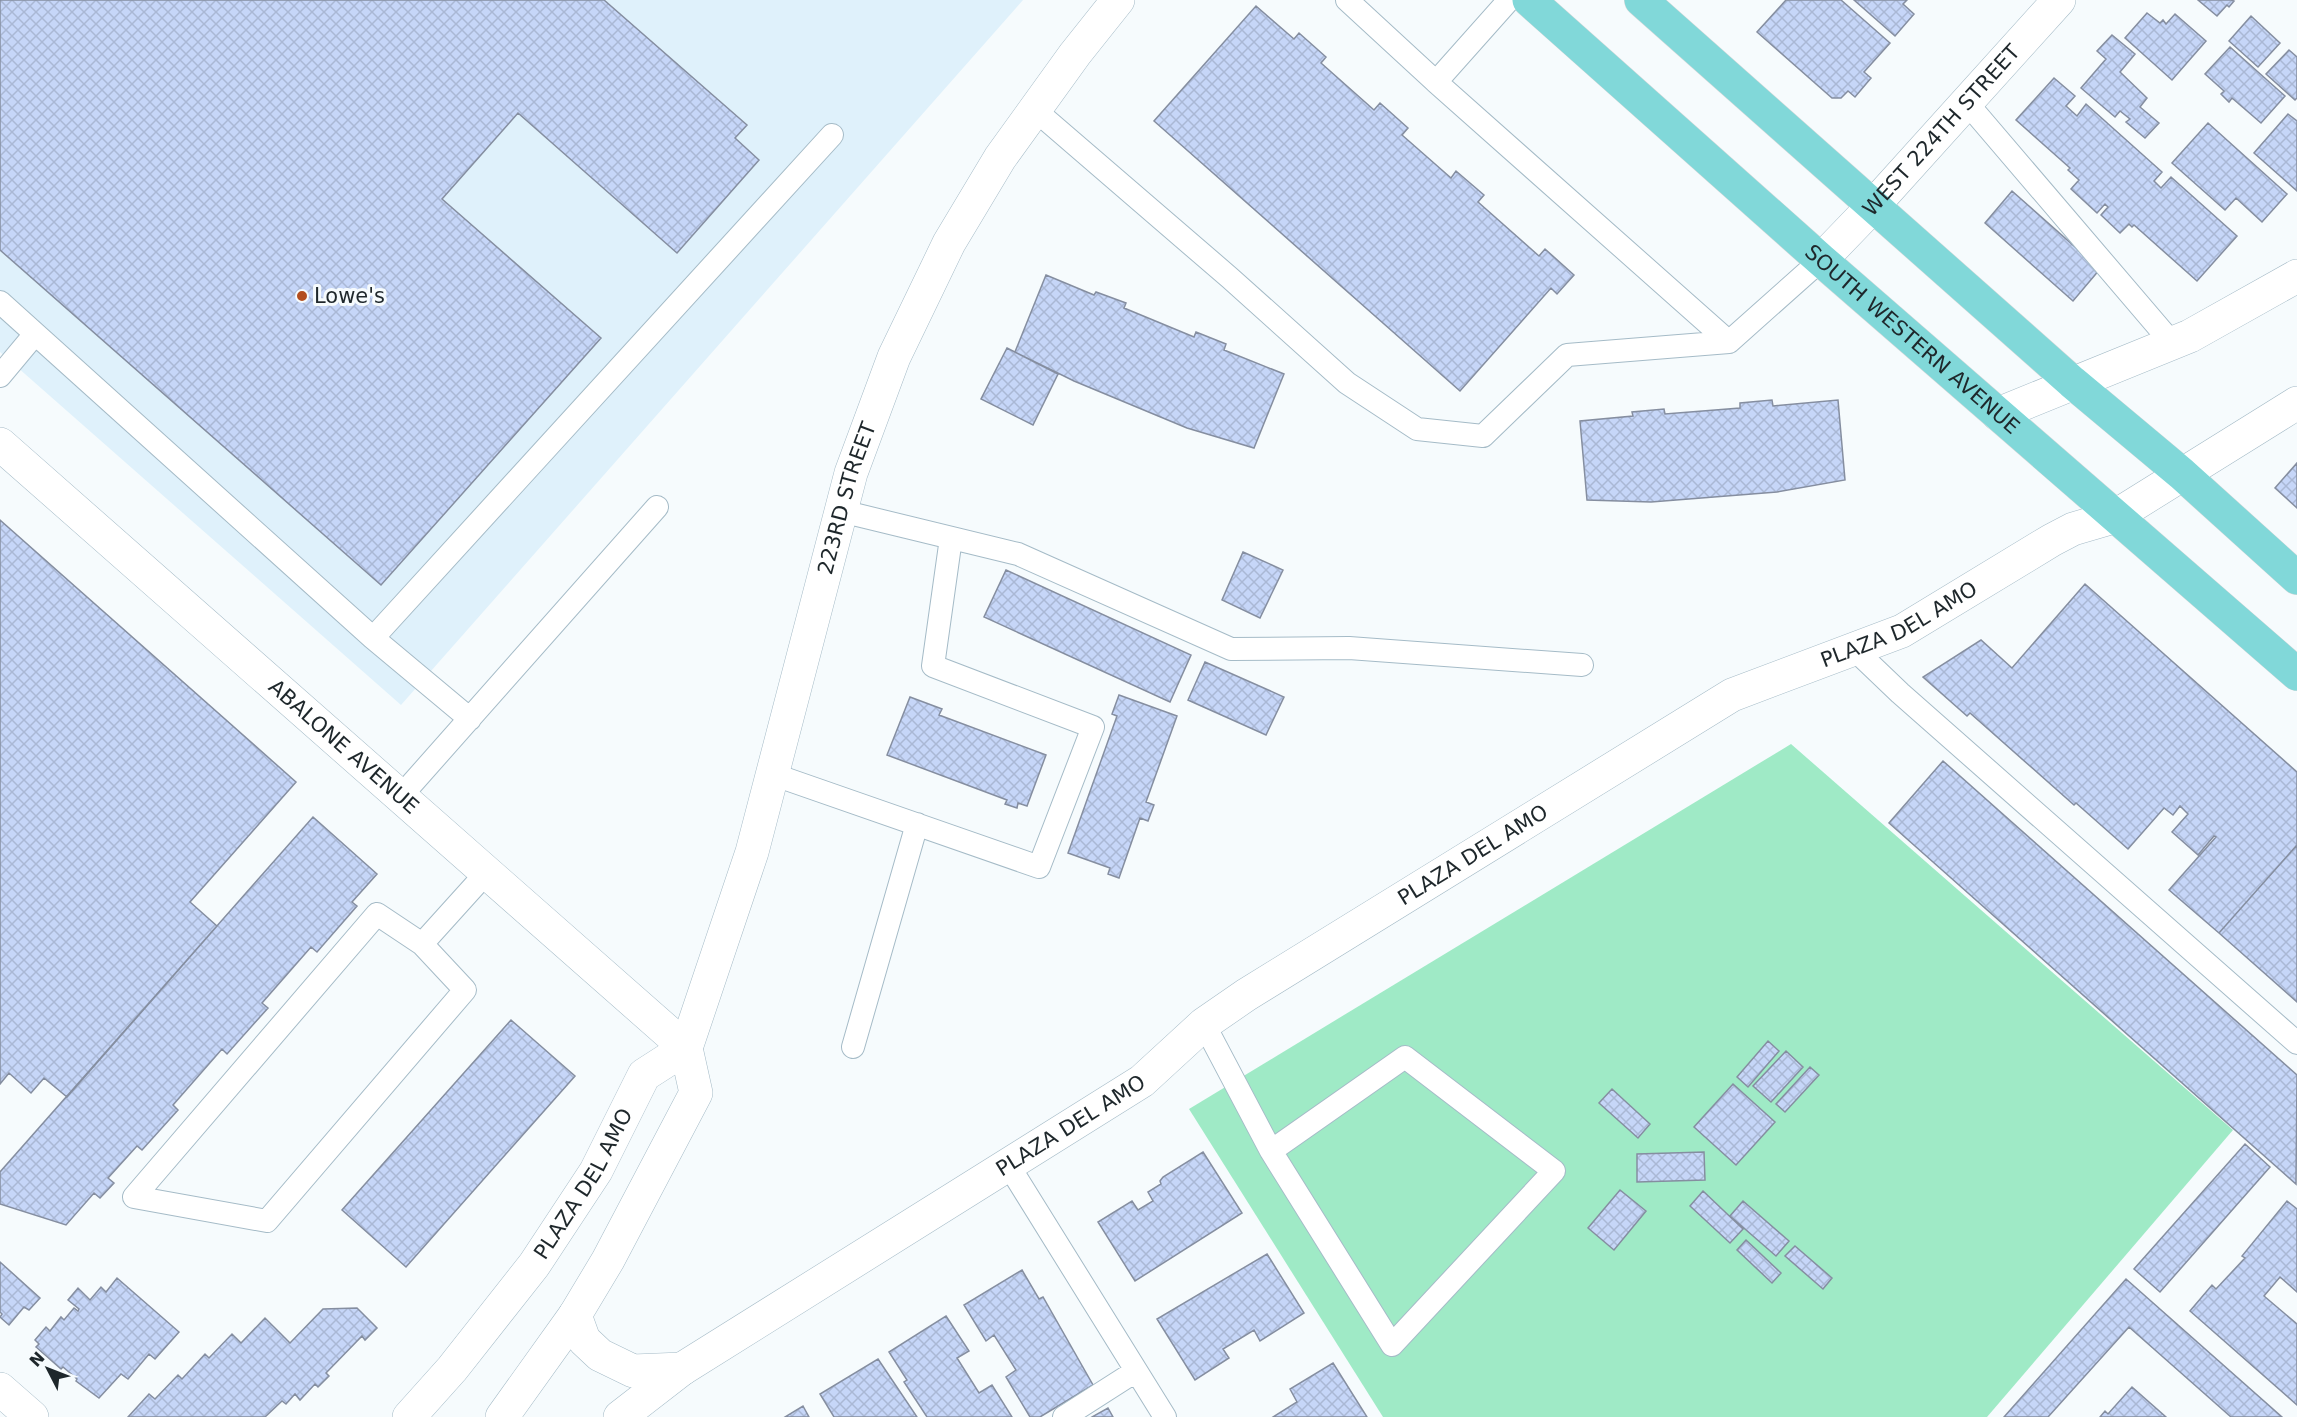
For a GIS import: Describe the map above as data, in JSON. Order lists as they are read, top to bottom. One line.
{"streets":{"main road":["SOUTH WESTERN AVENUE"],"street":["WEST 224TH STREET","223RD STREET","PLAZA DEL AMO","ABALONE AVENUE"]},"crossings":[["WEST 224TH STREET","SOUTH WESTERN AVENUE"],["SOUTH WESTERN AVENUE","PLAZA DEL AMO"],["223RD STREET","PLAZA DEL AMO"],["223RD STREET","ABALONE AVENUE"],["PLAZA DEL AMO","ABALONE AVENUE"]],"places":["Lowe's"],"north":"top left"}
